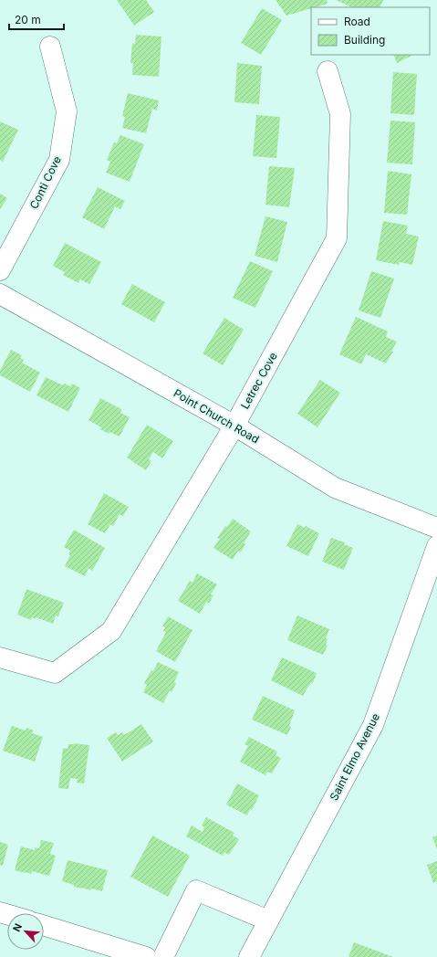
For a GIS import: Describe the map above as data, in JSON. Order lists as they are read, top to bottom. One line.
{"streets":{"street":["Conti Cove","Letrec Cove","Point Church Road","Saint Elmo Avenue"]},"crossings":[["Letrec Cove","Point Church Road"]],"legend":["Road","Building"],"scale_bar":"20 m","north":"top left"}
